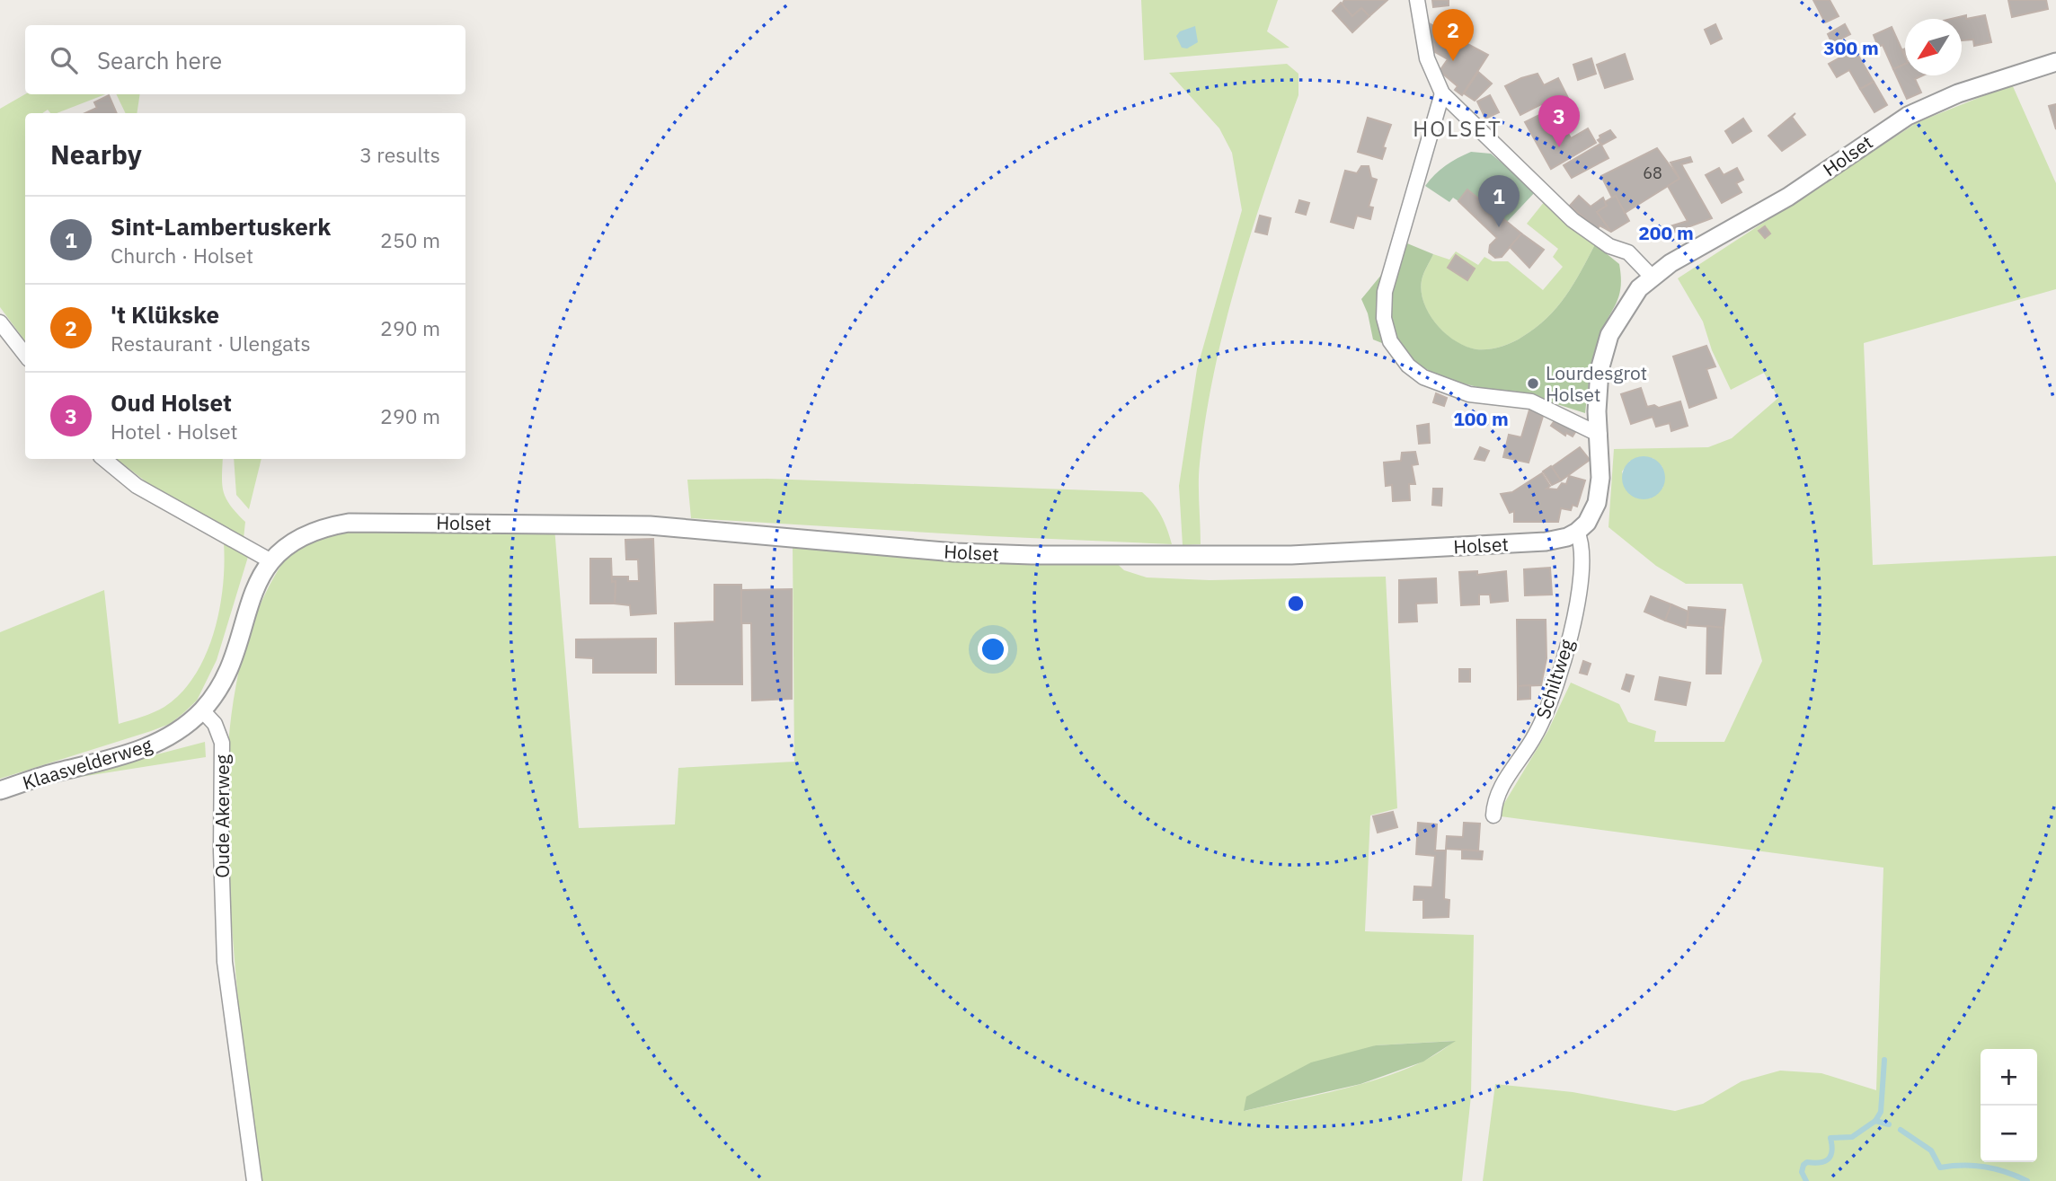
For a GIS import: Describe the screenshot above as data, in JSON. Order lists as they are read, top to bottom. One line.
{"streets":{"street":["Holset","Schiltweg","Klaasvelderweg","Oude Akerweg"]},"crossings":[["Holset","Schiltweg"],["Klaasvelderweg","Oude Akerweg"]],"districts":["HOLSET"],"places":["Lourdesgrot Holset"],"house_numbers":["68"],"north":"bottom left","page":{"pins":["2","3","1"],"search":"Search here","heading":["Nearby","3 results"],"list":[{"mark":"1","name":"Sint-Lambertuskerk","note":"Church · Holset","value":"250 m"},{"mark":"2","name":"'t Klükske","note":"Restaurant · Ulengats","value":"290 m"},{"mark":"3","name":"Oud Holset","note":"Hotel · Holset","value":"290 m"}],"map_buttons":["+","−"]},"rings":["300 m","200 m","100 m"]}
